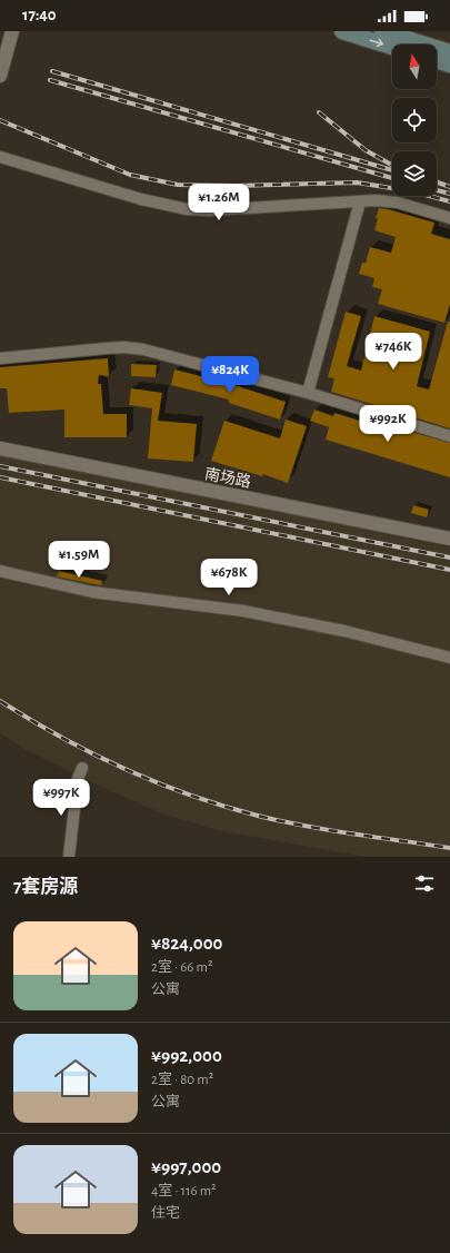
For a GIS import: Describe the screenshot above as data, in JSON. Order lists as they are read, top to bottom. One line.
{"streets":{"street":["南场路"]},"north":"top","page":{"status":"17:40","price":["¥1.26M","¥746K","¥824K","¥992K","¥1.59M","¥678K","¥997K"],"heading":"7套房源","list":[{"name":"¥824,000","note":"2室 · 66 m² · 公寓"},{"name":"¥992,000","note":"2室 · 80 m² · 公寓"},{"name":"¥997,000","note":"4室 · 116 m² · 住宅"}]}}
